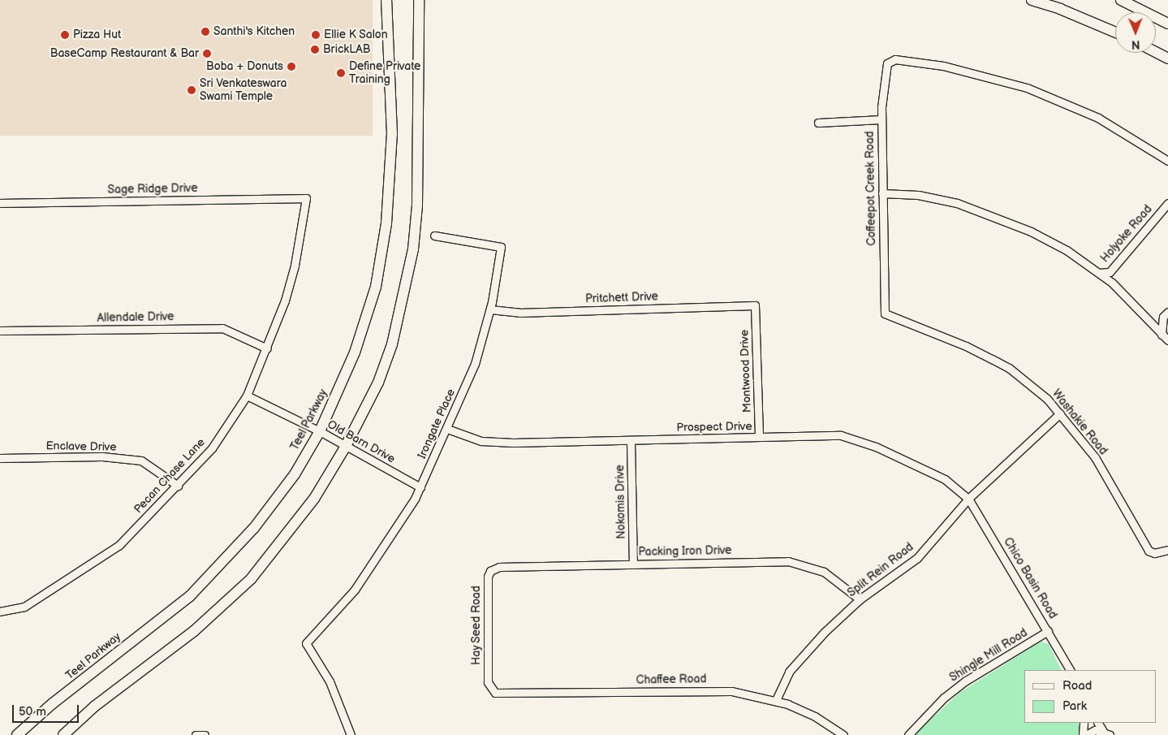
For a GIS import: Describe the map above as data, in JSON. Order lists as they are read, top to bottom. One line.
{"streets":{"main road":["Teel Parkway"],"street":["Coffeepot Creek Road","Sage Ridge Drive","Holyoke Road","Pritchett Drive","Allendale Drive","Montwood Drive","Washakie Road","Irongate Place","Prospect Drive","Old Barn Drive","Enclave Drive","Pecan Chase Lane","Nokomis Drive","Packing Iron Drive","Split Rein Road","Chico Basin Road","Hay Seed Road","Shingle Mill Road","Chaffee Road"]},"crossings":[["Coffeepot Creek Road","Washakie Road"],["Sage Ridge Drive","Pecan Chase Lane"],["Pritchett Drive","Montwood Drive"],["Pritchett Drive","Irongate Place"],["Allendale Drive","Pecan Chase Lane"],["Montwood Drive","Prospect Drive"],["Teel Parkway","Old Barn Drive"],["Washakie Road","Split Rein Road"],["Irongate Place","Prospect Drive"],["Irongate Place","Old Barn Drive"],["Prospect Drive","Nokomis Drive"],["Prospect Drive","Split Rein Road"],["Prospect Drive","Chico Basin Road"],["Old Barn Drive","Pecan Chase Lane"],["Enclave Drive","Pecan Chase Lane"],["Nokomis Drive","Packing Iron Drive"],["Packing Iron Drive","Split Rein Road"],["Packing Iron Drive","Hay Seed Road"],["Split Rein Road","Chico Basin Road"],["Split Rein Road","Chaffee Road"],["Chico Basin Road","Shingle Mill Road"],["Hay Seed Road","Chaffee Road"]],"places":["Santhi's Kitchen","Pizza Hut","Ellie K Salon","BrickLAB","BaseCamp Restaurant & Bar","Boba + Donuts","Define Private Training","Sri Venkateswara Swami Temple"],"legend":["Road","Park"],"scale_bar":"50 m","north":"bottom"}
